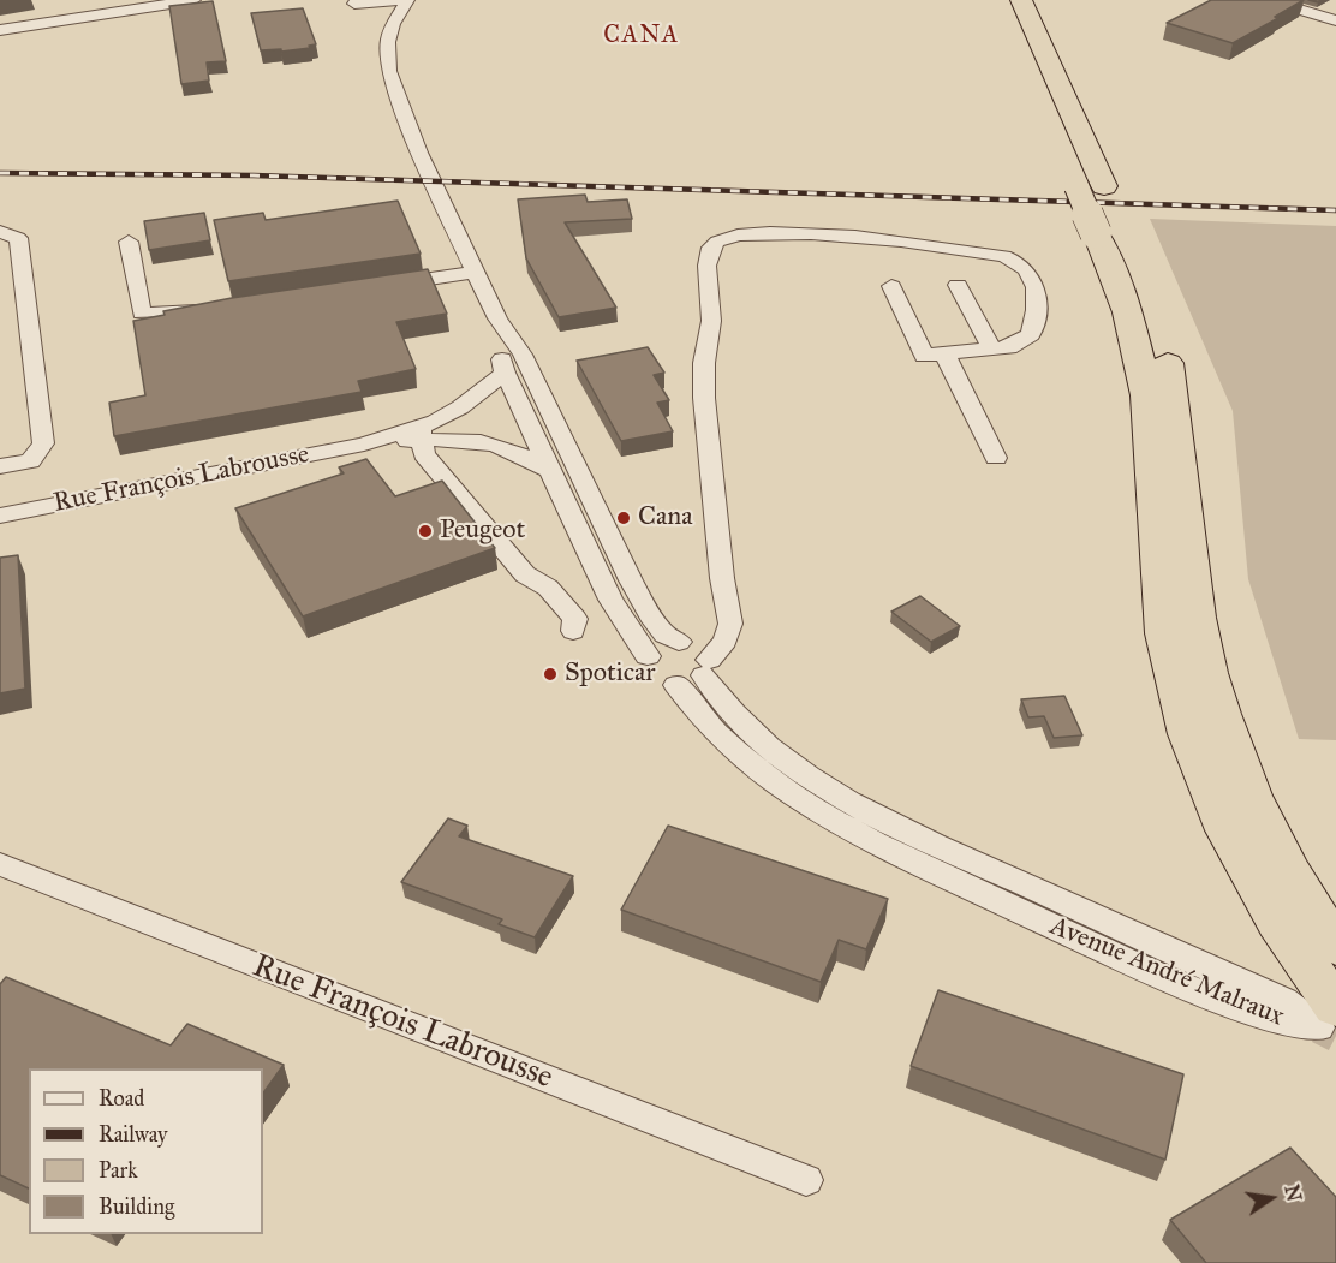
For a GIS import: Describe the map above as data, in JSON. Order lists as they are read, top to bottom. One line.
{"streets":{"street":["Rue François Labrousse","Avenue André Malraux"]},"crossings":[["Rue François Labrousse","Avenue André Malraux"]],"districts":["CANA"],"places":["Cana","Peugeot","Spoticar"],"legend":["Road","Railway","Park","Building"],"north":"right"}
